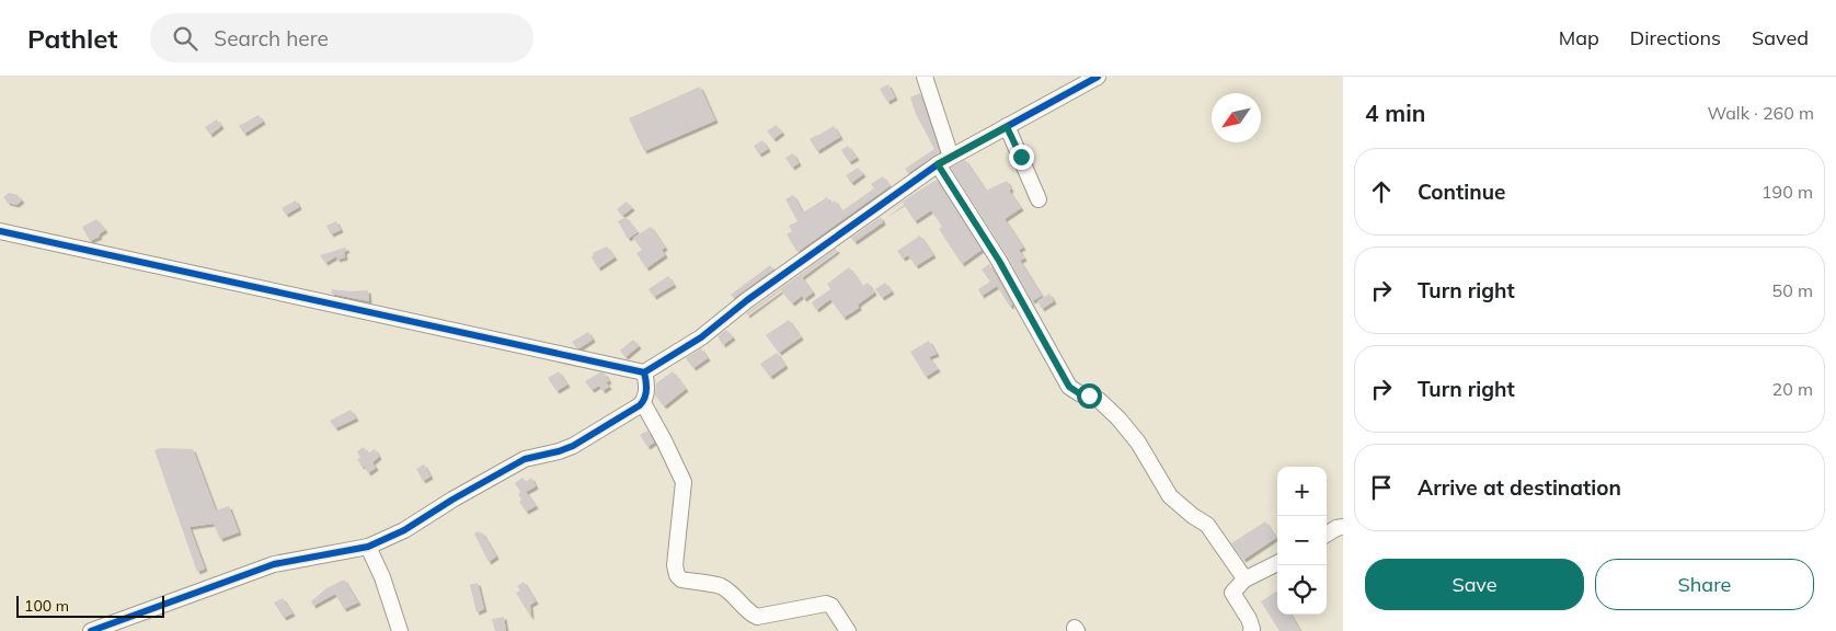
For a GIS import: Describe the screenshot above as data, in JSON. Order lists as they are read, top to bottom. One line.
{"scale_bar":"100 m","north":"bottom left","page":{"header":"Pathlet","search":"Search here","nav":["Map","Directions","Saved"],"heading":["4 min","Walk · 260 m"],"list":[["Continue","190 m"],["Turn right","50 m"],["Turn right","20 m"],"Arrive at destination"],"map_buttons":["+","−"],"buttons":["Save","Share"],"scale":"100 m"}}
